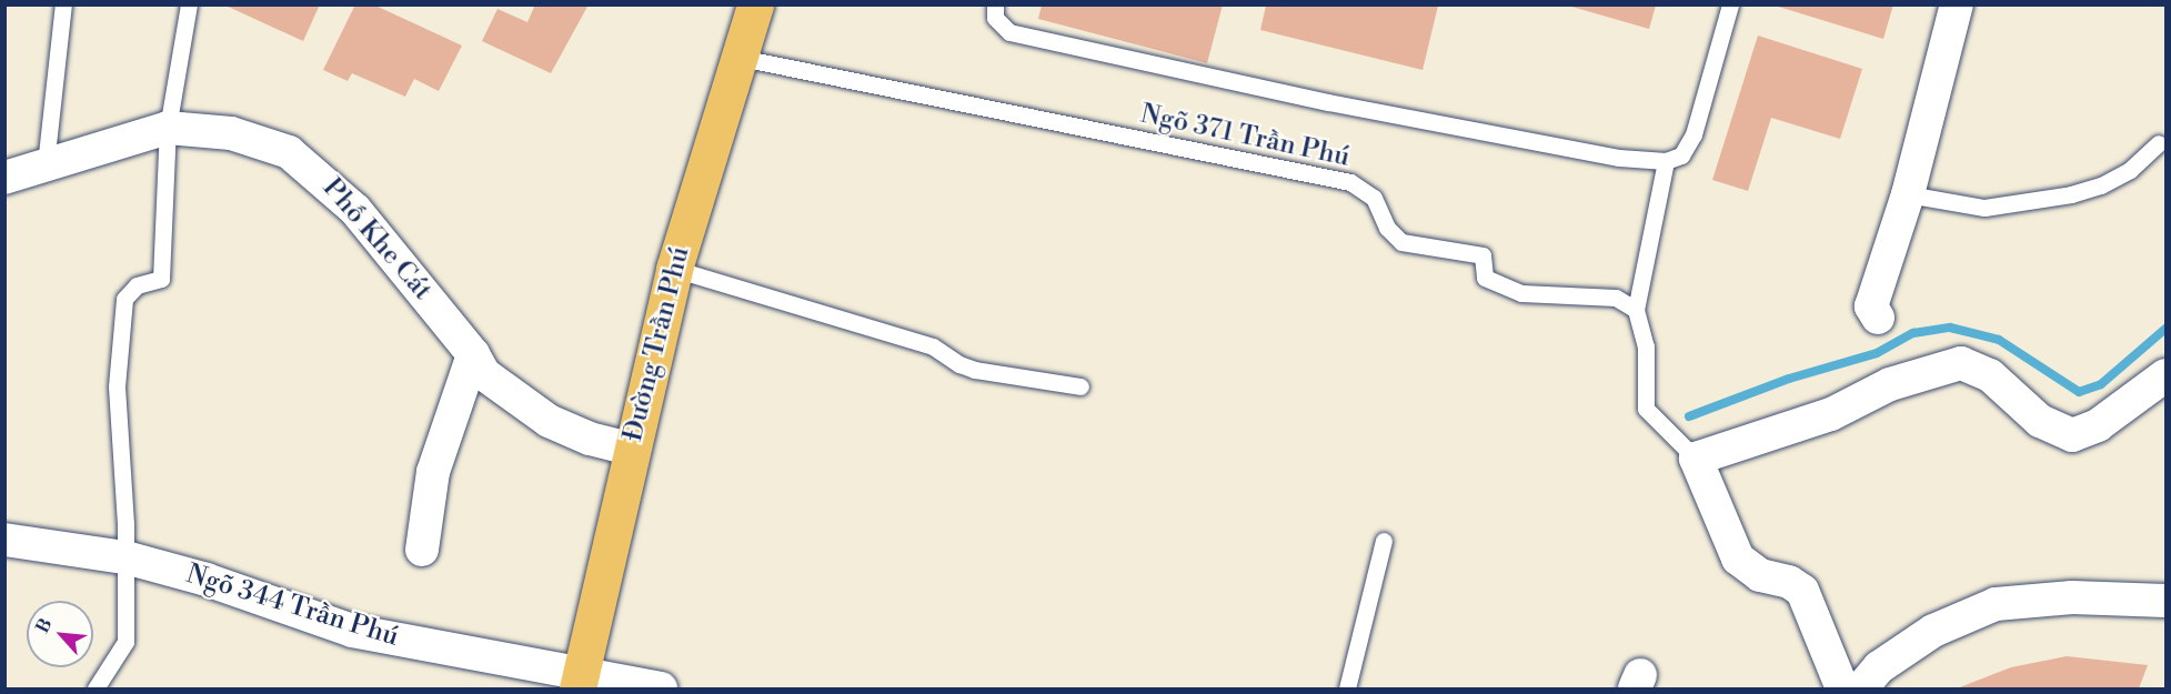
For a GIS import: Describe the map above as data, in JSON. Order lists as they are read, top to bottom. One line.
{"streets":{"main road":["Đường Trần Phú"],"street":["Phố Khe Cát","Ngõ 344 Trần Phú"],"lane":["Ngõ 371 Trần Phú"]},"crossings":[["Ngõ 371 Trần Phú","Đường Trần Phú"],["Phố Khe Cát","Đường Trần Phú"],["Đường Trần Phú","Ngõ 344 Trần Phú"]],"north":"top left"}
